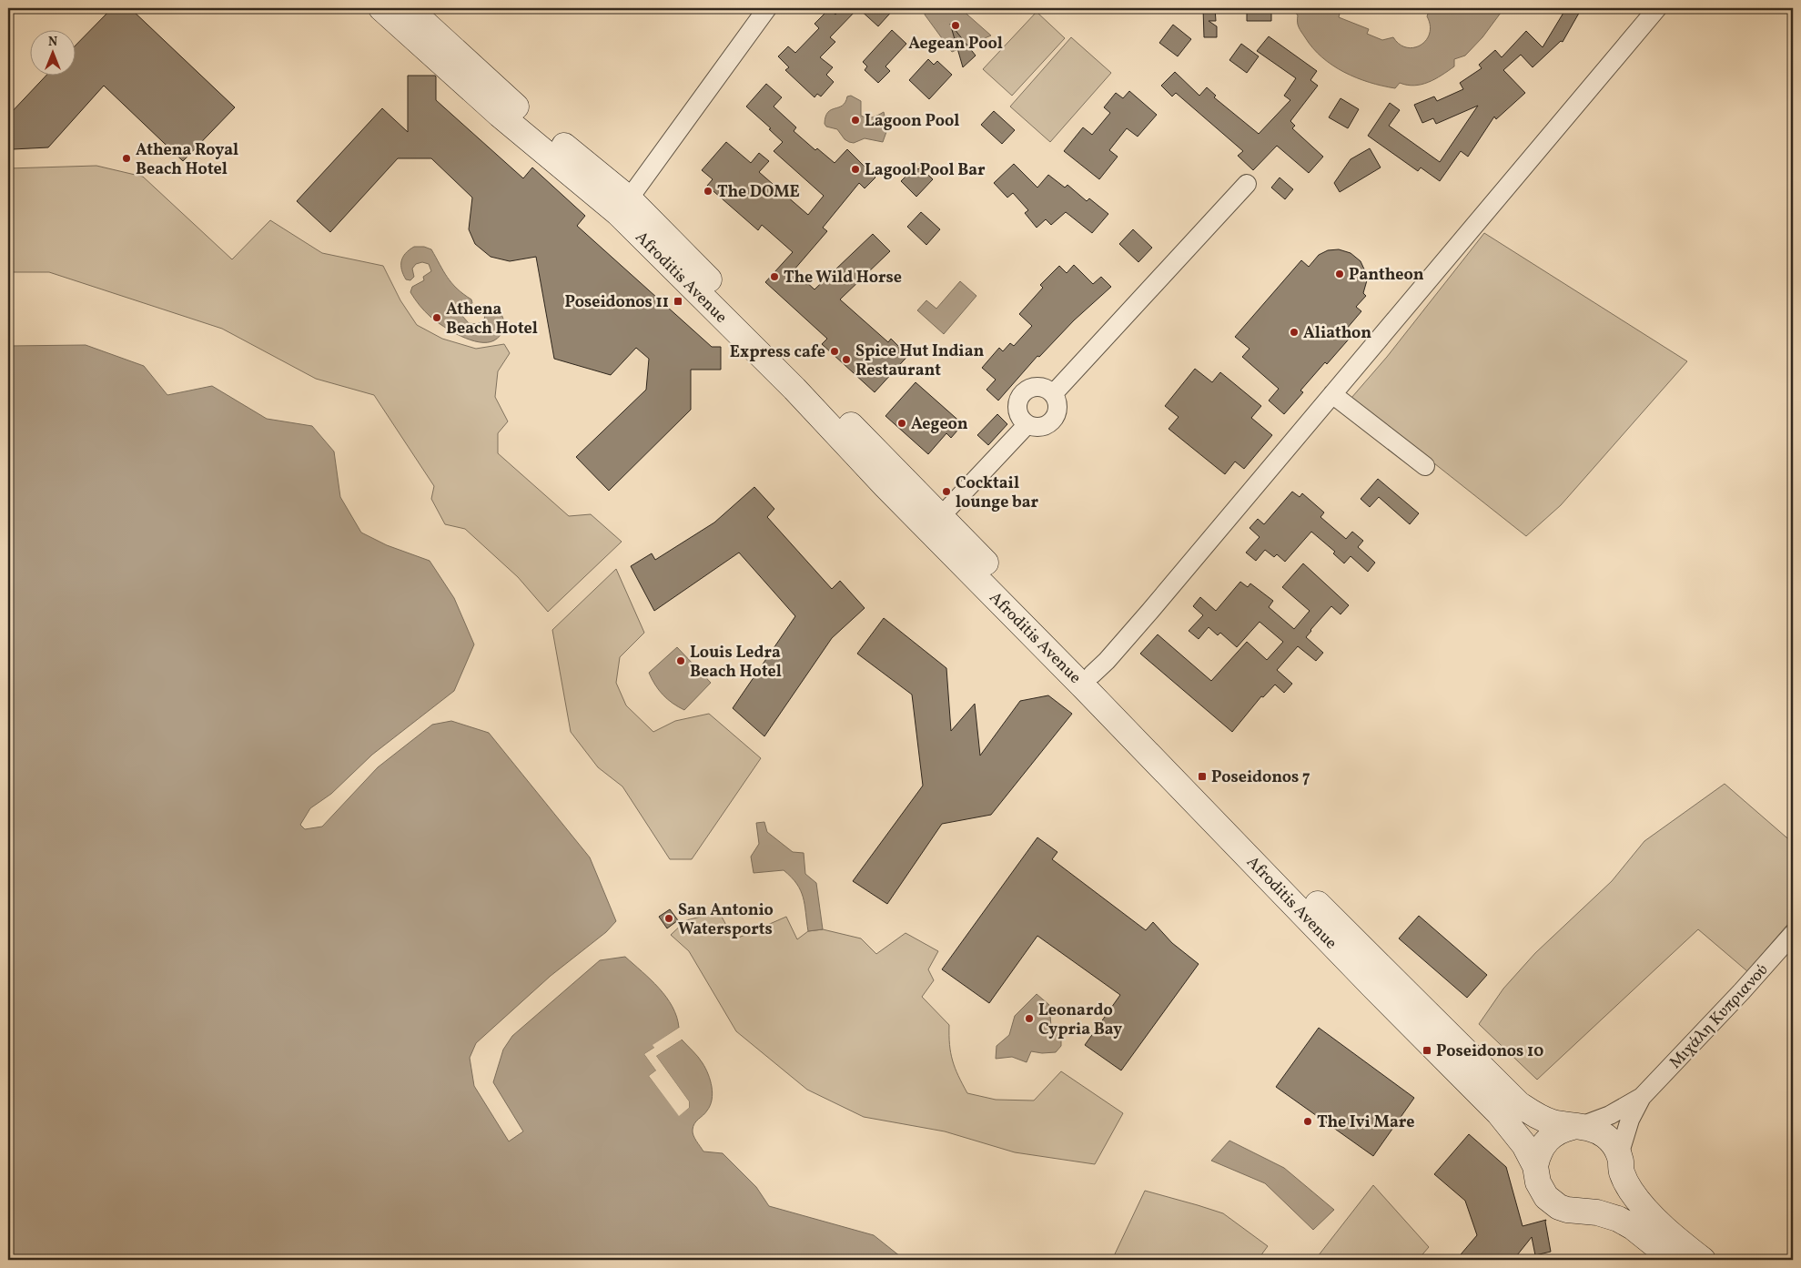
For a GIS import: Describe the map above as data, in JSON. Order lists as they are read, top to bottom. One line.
{"streets":{"main road":["Afroditis Avenue"],"street":["Μιχάλη Κυπριανού"]},"crossings":[["Afroditis Avenue","Μιχάλη Κυπριανού"]],"places":{"other":["Aegean Pool","Lagoon Pool","Athena Royal Beach Hotel","Lagool Pool Bar","The DOME","Pantheon","The Wild Horse","Athena Beach Hotel","Aliathon","Express cafe","Spice Hut Indian Restaurant","Aegeon","Cocktail lounge bar","Louis Ledra Beach Hotel","San Antonio Watersports","Leonardo Cypria Bay","The Ivi Mare"],"transit":["Poseidonos 11","Poseidonos 7","Poseidonos 10"]},"north":"top"}
